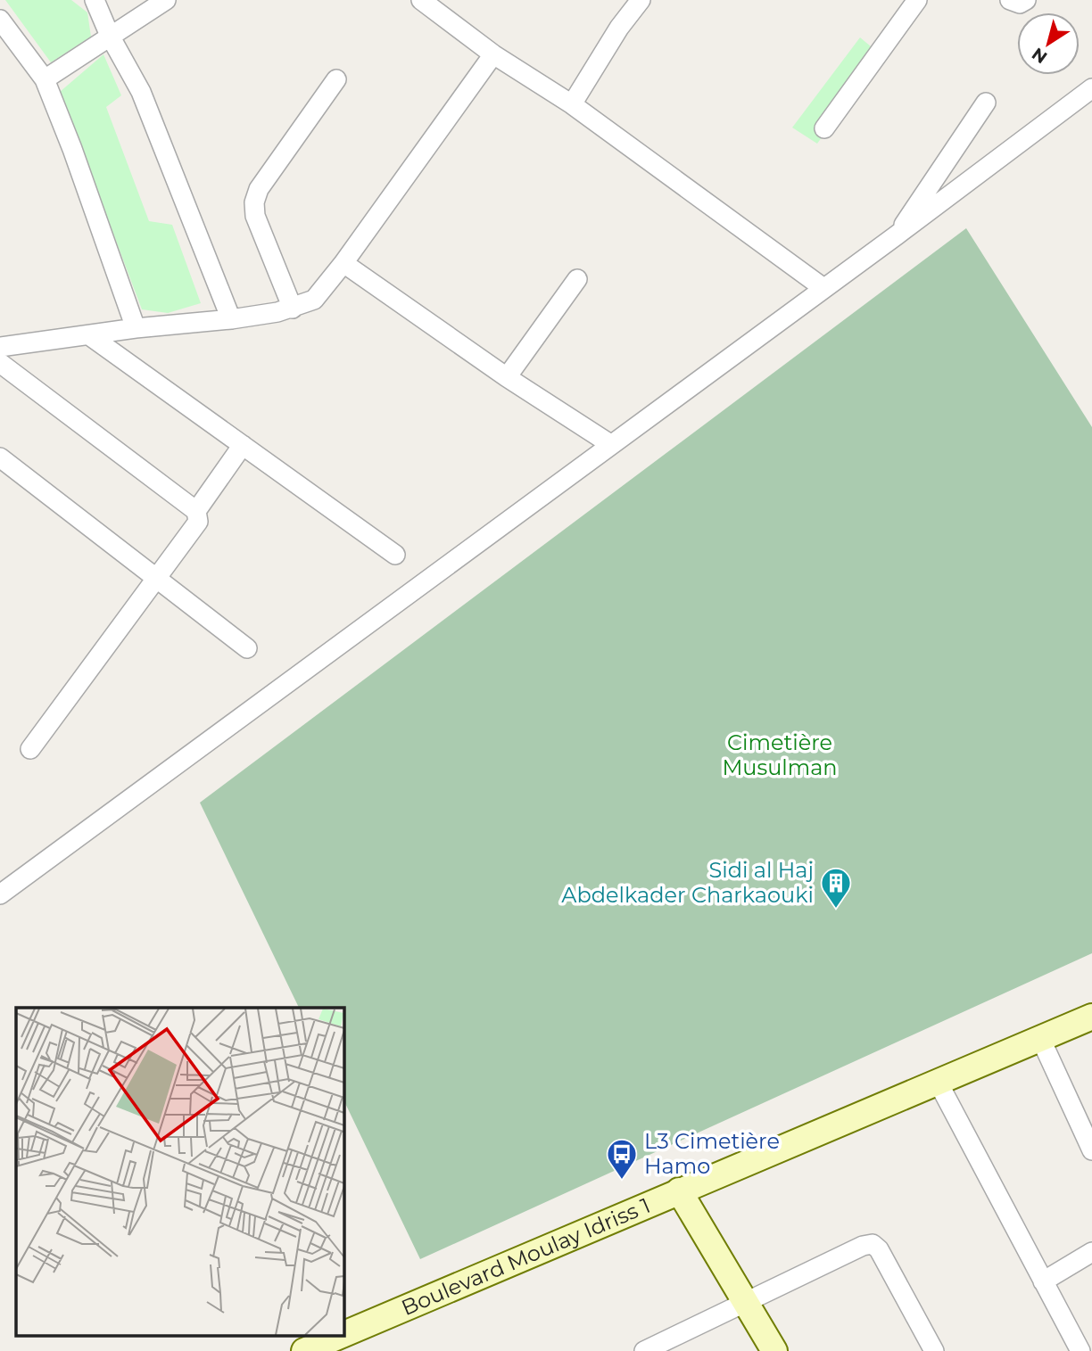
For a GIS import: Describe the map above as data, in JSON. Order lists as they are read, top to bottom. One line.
{"streets":{"main road":["Boulevard Moulay Idriss 1"]},"parks":["Cimetière Musulman"],"places":{"building":["Sidi al Haj Abdelkader Charkaouki"],"bus stop":["L3 Cimetière Hamo"]},"north":"bottom left"}
